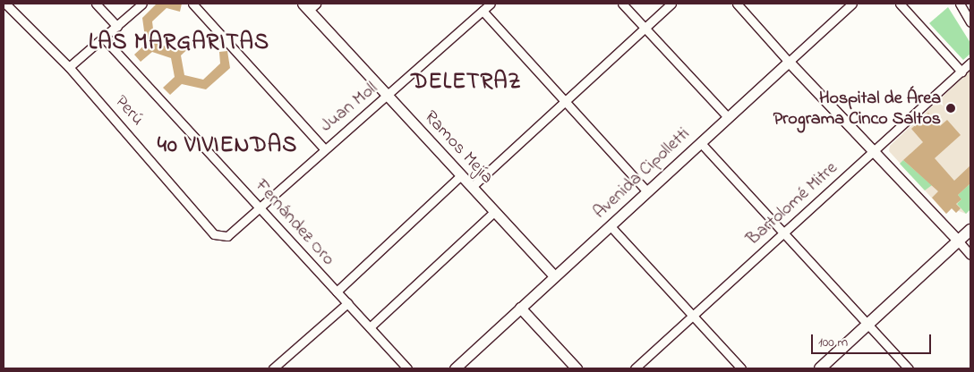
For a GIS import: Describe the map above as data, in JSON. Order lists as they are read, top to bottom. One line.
{"streets":{"street":["Juan Moll","Perú","Ramos Mejía","Avenida Cipolletti","Bartolomé Mitre","Fernández Oro"]},"crossings":[["Juan Moll","Perú"],["Juan Moll","Ramos Mejía"],["Juan Moll","Fernández Oro"],["Ramos Mejía","Avenida Cipolletti"]],"districts":["LAS MARGARITAS","DELETRAZ","40 VIVIENDAS"],"places":["Hospital de Área Programa Cinco Saltos"],"scale_bar":"100 m"}
